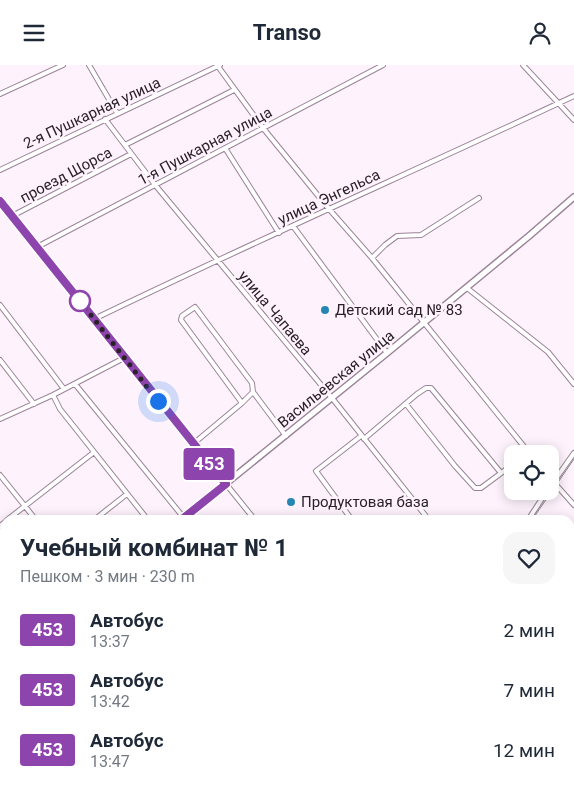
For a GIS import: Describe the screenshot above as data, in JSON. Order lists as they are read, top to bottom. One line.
{"streets":{"main road":["Васильевская улица"],"street":["2-я Пушкарная улица","1-я Пушкарная улица","проезд Щорса","улица Энгельса","улица Чапаева"]},"crossings":[["2-я Пушкарная улица","улица Чапаева"],["1-я Пушкарная улица","улица Чапаева"],["проезд Щорса","улица Чапаева"],["улица Энгельса","улица Чапаева"],["улица Чапаева","Васильевская улица"]],"places":["Детский сад № 83","Продуктовая база"],"lines":["bus line 453"],"page":{"header":"Transo","on_map":"453","heading":["Учебный комбинат № 1","Пешком · 3 мин · 230 m"],"list":[{"mark":"453","name":"Автобус","note":"13:37","value":"2 мин"},{"mark":"453","name":"Автобус","note":"13:42","value":"7 мин"},{"mark":"453","name":"Автобус","note":"13:47","value":"12 мин"}]}}
